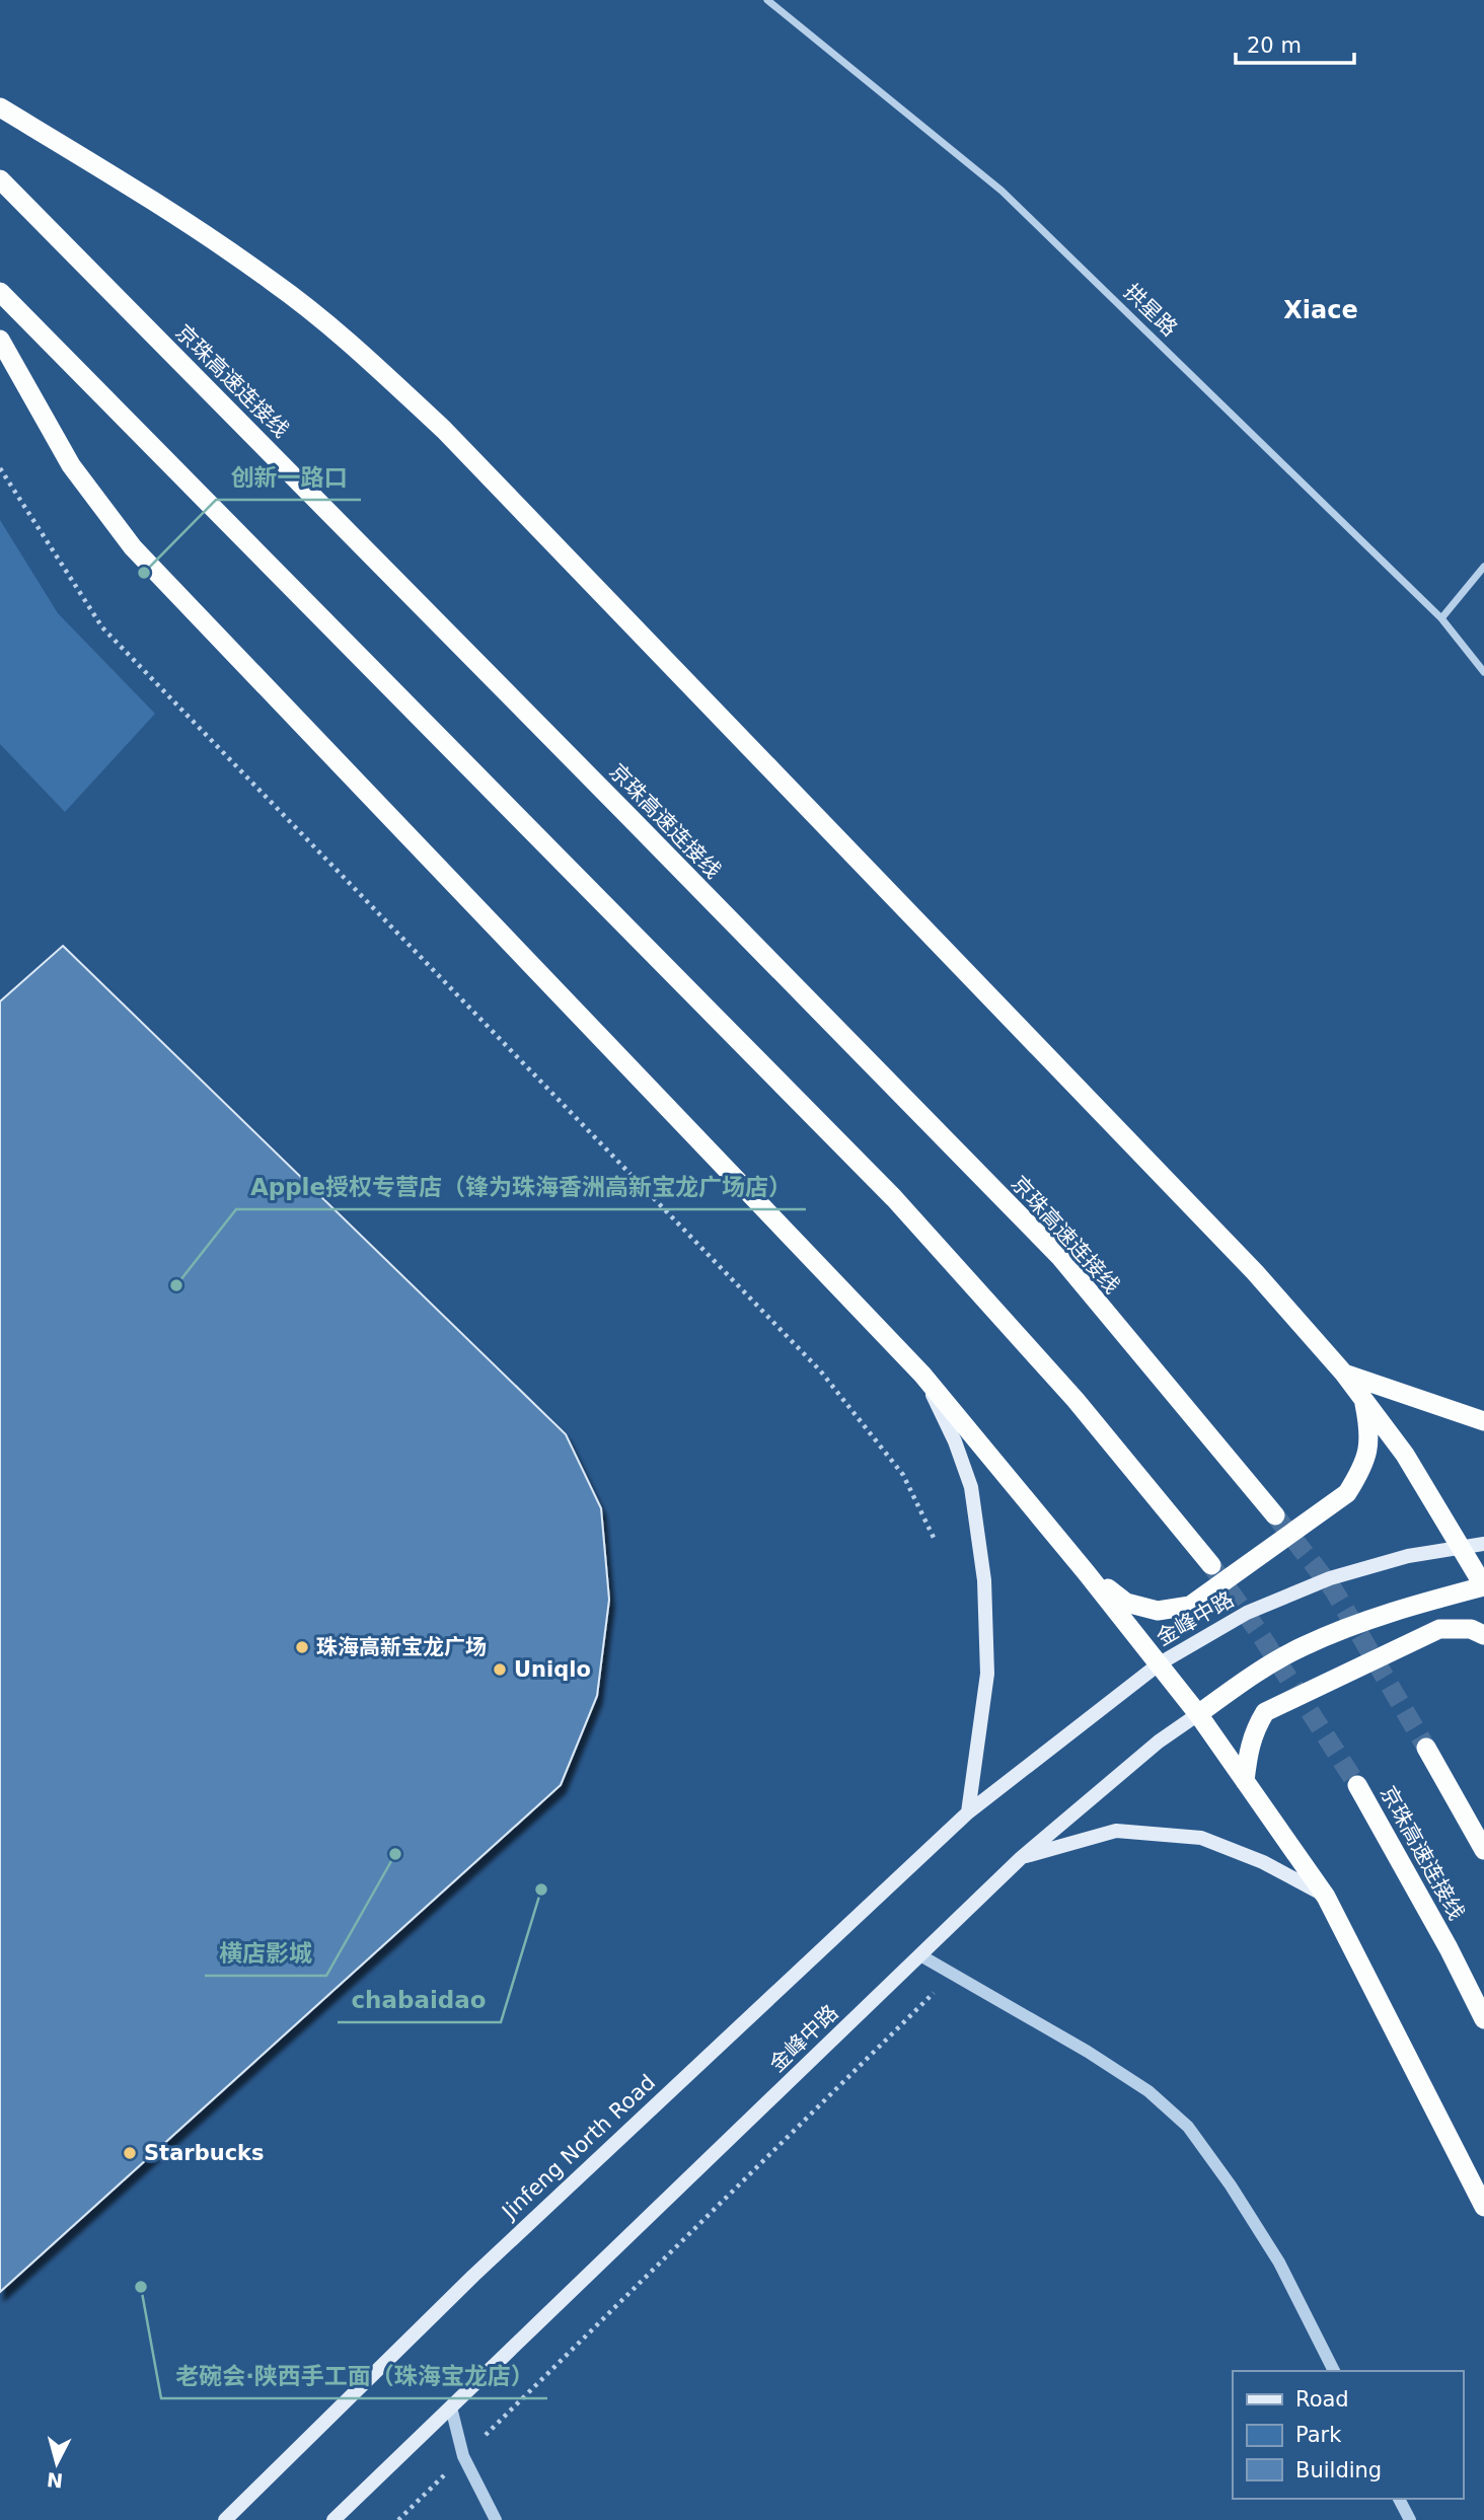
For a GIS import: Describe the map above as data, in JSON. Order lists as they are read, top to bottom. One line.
{"streets":{"highway":["京珠高速连接线"],"main road":["金峰中路","Jinfeng North Road"],"street":["拱星路"]},"crossings":[["金峰中路","Jinfeng North Road"]],"districts":["Xiace"],"places":["创新一路口","Apple授权专营店（锋为珠海香洲高新宝龙广场店）","珠海高新宝龙广场","Uniqlo","横店影城","chabaidao","Starbucks","老碗会·陕西手工面（珠海宝龙店）"],"legend":["Road","Park","Building"],"scale_bar":"20 m","north":"bottom"}
